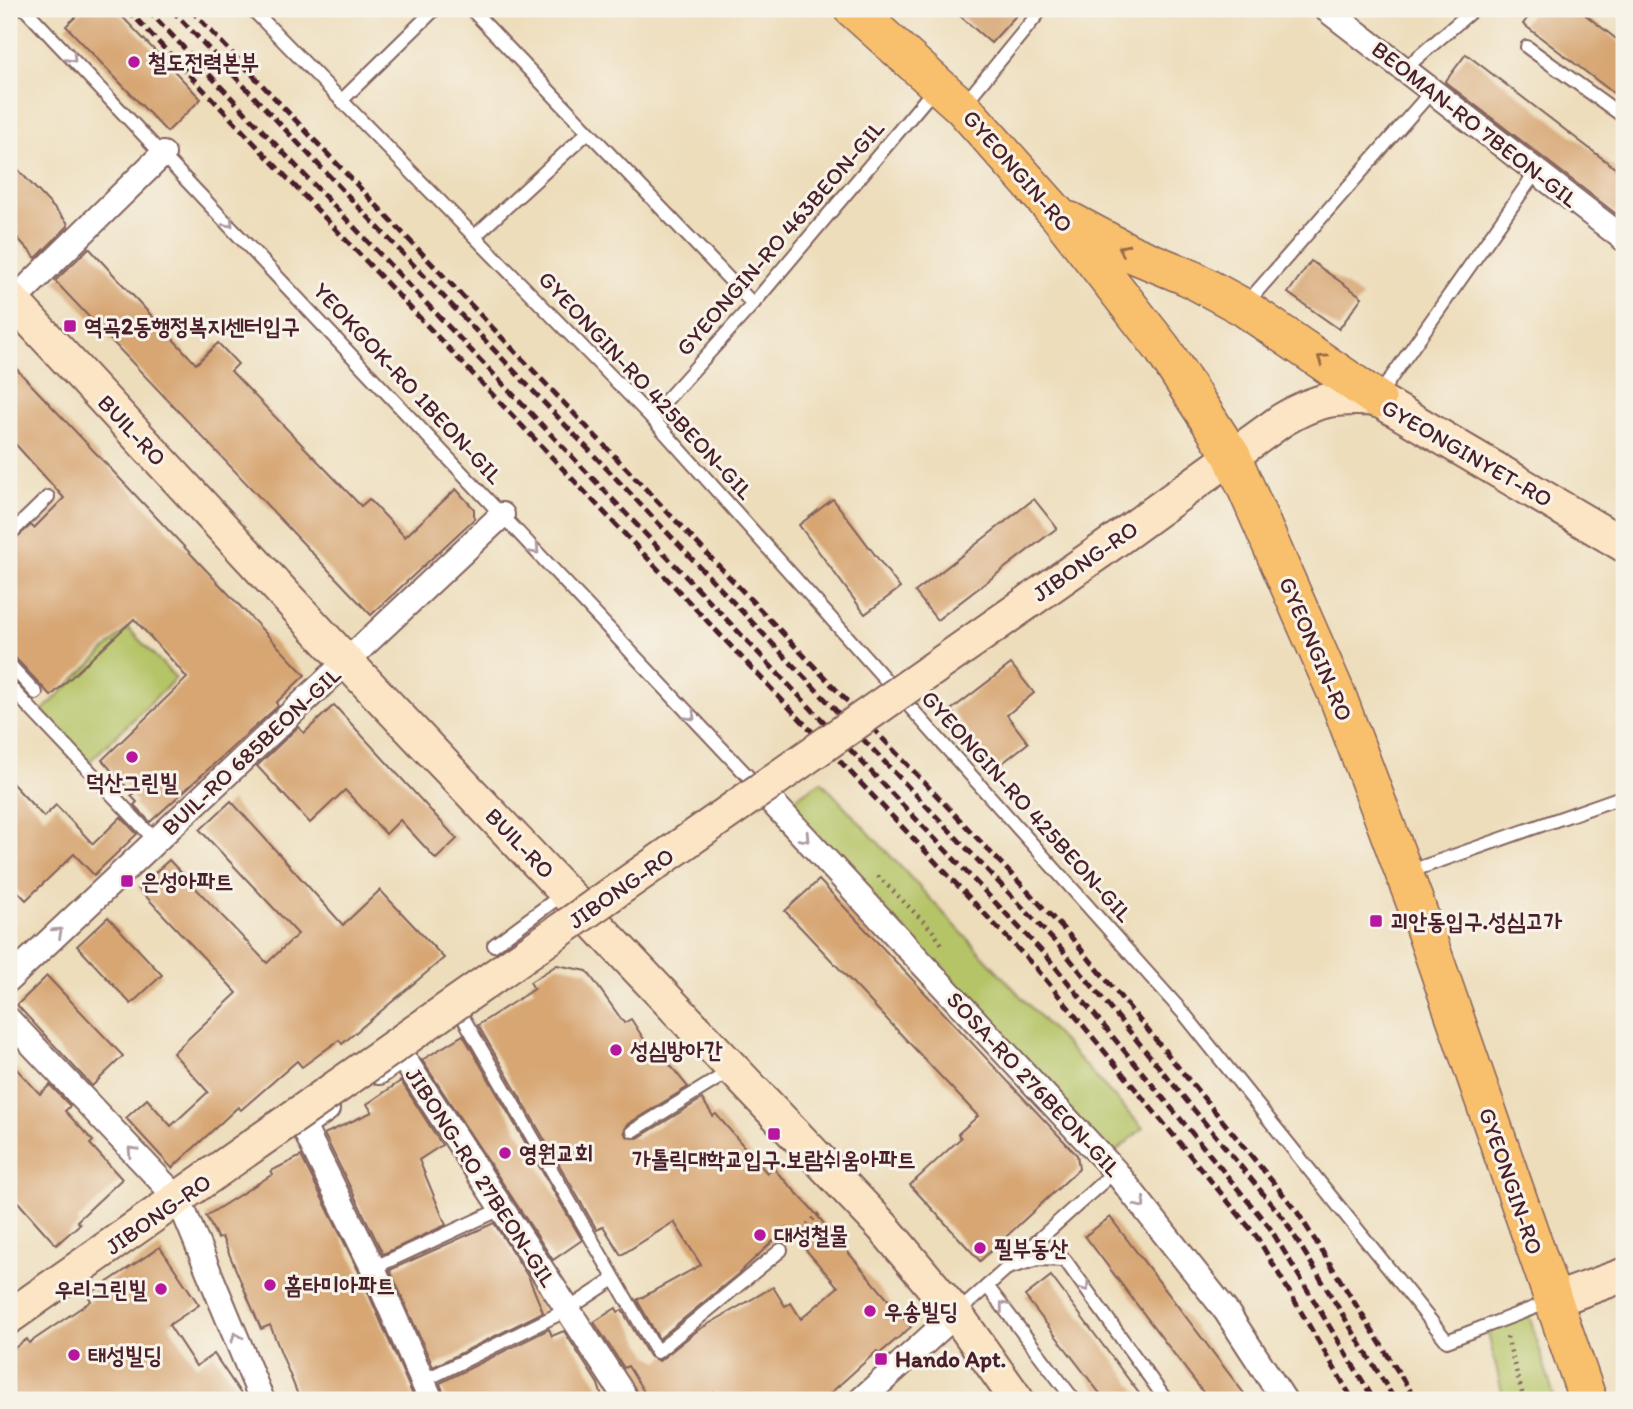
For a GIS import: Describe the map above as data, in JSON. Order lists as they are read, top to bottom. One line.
{"streets":{"main road":["GYEONGIN-RO"],"street":["BEOMAN-RO 7BEON-GIL","BUIL-RO","GYEONGINYET-RO","JIBONG-RO","BUIL-RO 685BEON-GIL","SOSA-RO 276BEON-GIL","JIBONG-RO 27BEON-GIL"],"lane":["GYEONGIN-RO 463BEON-GIL","YEOKGOK-RO 1BEON-GIL","GYEONGIN-RO 425BEON-GIL"]},"crossings":[["GYEONGIN-RO","GYEONGIN-RO 463BEON-GIL"],["GYEONGIN-RO","GYEONGIN-RO 425BEON-GIL"],["GYEONGIN-RO","GYEONGINYET-RO"],["GYEONGIN-RO","JIBONG-RO"],["GYEONGIN-RO 463BEON-GIL","GYEONGIN-RO 425BEON-GIL"],["YEOKGOK-RO 1BEON-GIL","BUIL-RO 685BEON-GIL"],["YEOKGOK-RO 1BEON-GIL","SOSA-RO 276BEON-GIL"],["BUIL-RO","BUIL-RO 685BEON-GIL"],["GYEONGINYET-RO","JIBONG-RO"],["JIBONG-RO","JIBONG-RO 27BEON-GIL"]],"one_way":["YEOKGOK-RO 1BEON-GIL","SOSA-RO 276BEON-GIL"],"places":{"other":["철도전력본부","덕산그린빌","성심방아간","영원교회","대성철물","필부동산","홈타미아파트","우리그린빌","우송빌딩","태성빌딩"],"transit":["역곡2동행정복지센터입구","은성아파트","괴안동입구.성심고가","가톨릭대학교입구.보람쉬움아파트","Hando Apt."]}}
